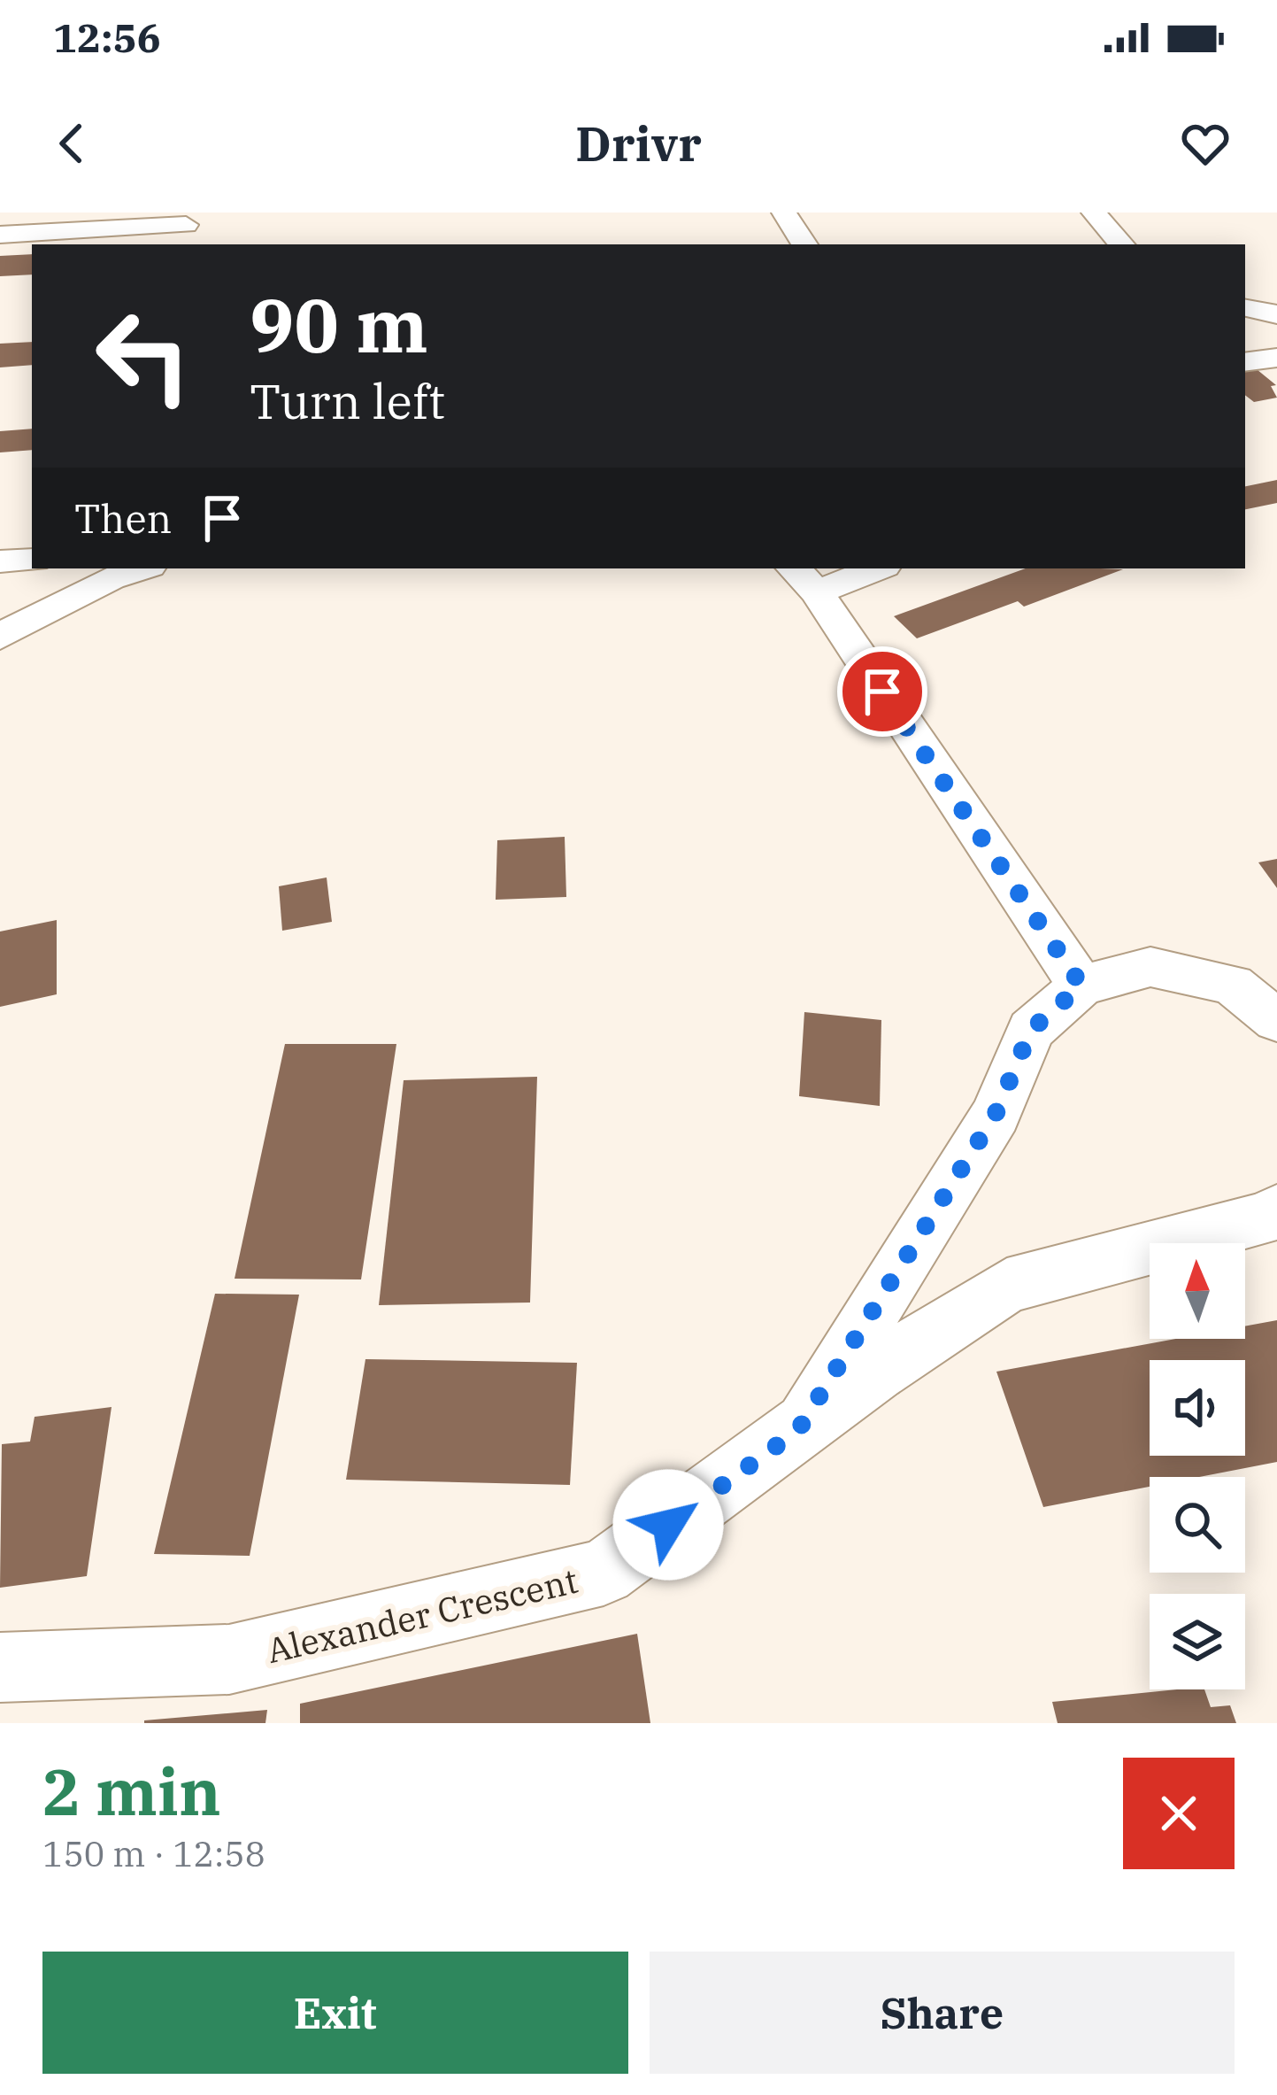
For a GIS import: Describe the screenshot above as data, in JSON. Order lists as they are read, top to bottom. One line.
{"streets":{"lane":["Alexander Crescent"]},"north":"top","page":{"status":"12:56","header":"Drivr","turn":["90 m","Turn left"],"then":"Then","heading":["2 min","150 m · 12:58"],"buttons":["Exit","Share"]}}
